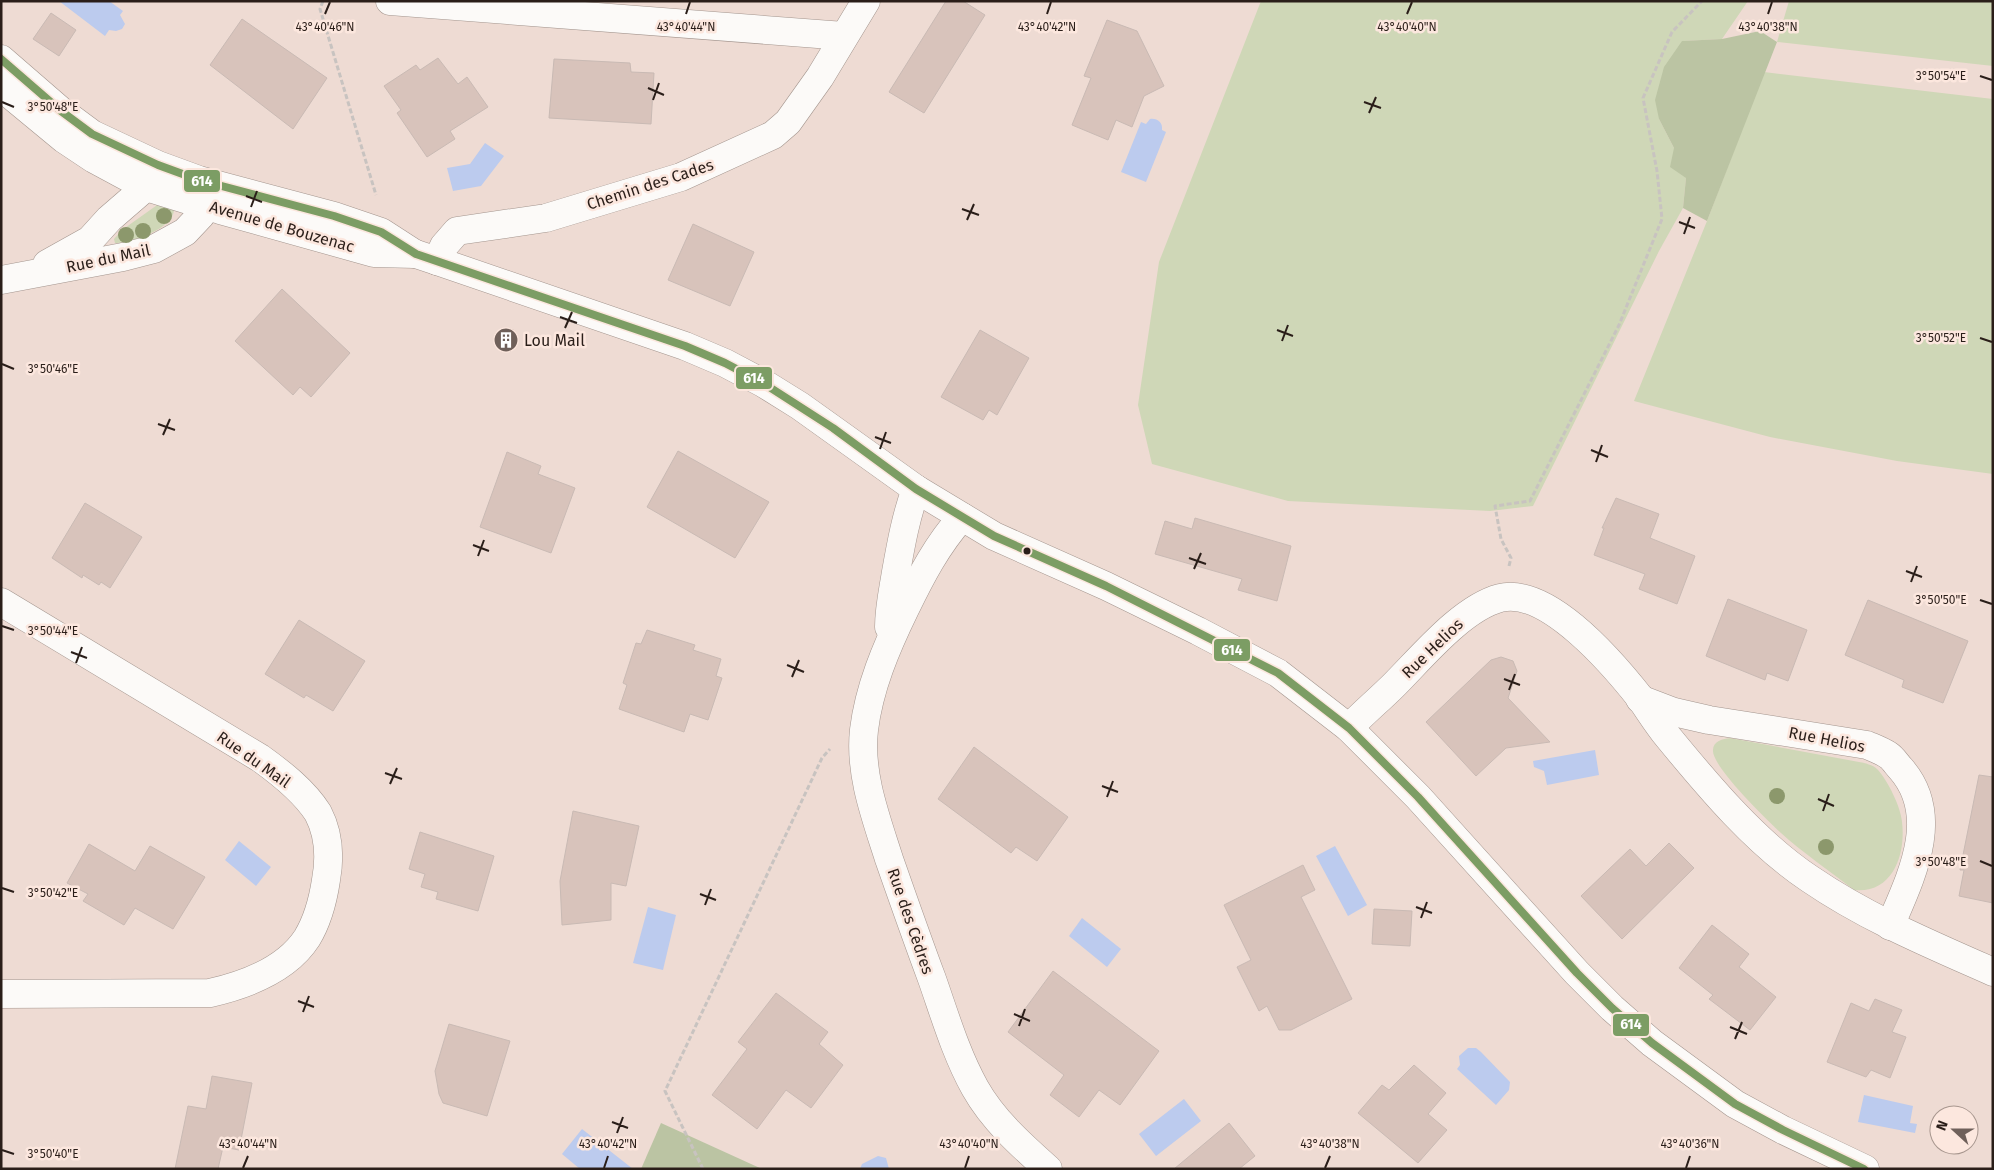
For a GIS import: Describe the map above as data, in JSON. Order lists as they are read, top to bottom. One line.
{"streets":{"street":["Chemin des Cades","Avenue de Bouzenac","Rue du Mail","Rue Helios","Rue des Cèdres"]},"crossings":[["Chemin des Cades","Avenue de Bouzenac"],["Avenue de Bouzenac","Rue du Mail"],["Avenue de Bouzenac","Rue Helios"],["Avenue de Bouzenac","Rue des Cèdres"]],"places":{"building":["Lou Mail"]},"lines":["transit line 614"],"north":"left","coordinates":["43°40'46\"N","43°40'44\"N","43°40'42\"N","43°40'40\"N","43°40'38\"N","3°50'54\"E","3°50'48\"E","3°50'52\"E","3°50'46\"E","3°50'50\"E","3°50'44\"E","3°50'42\"E","43°40'36\"N","3°50'40\"E"]}
